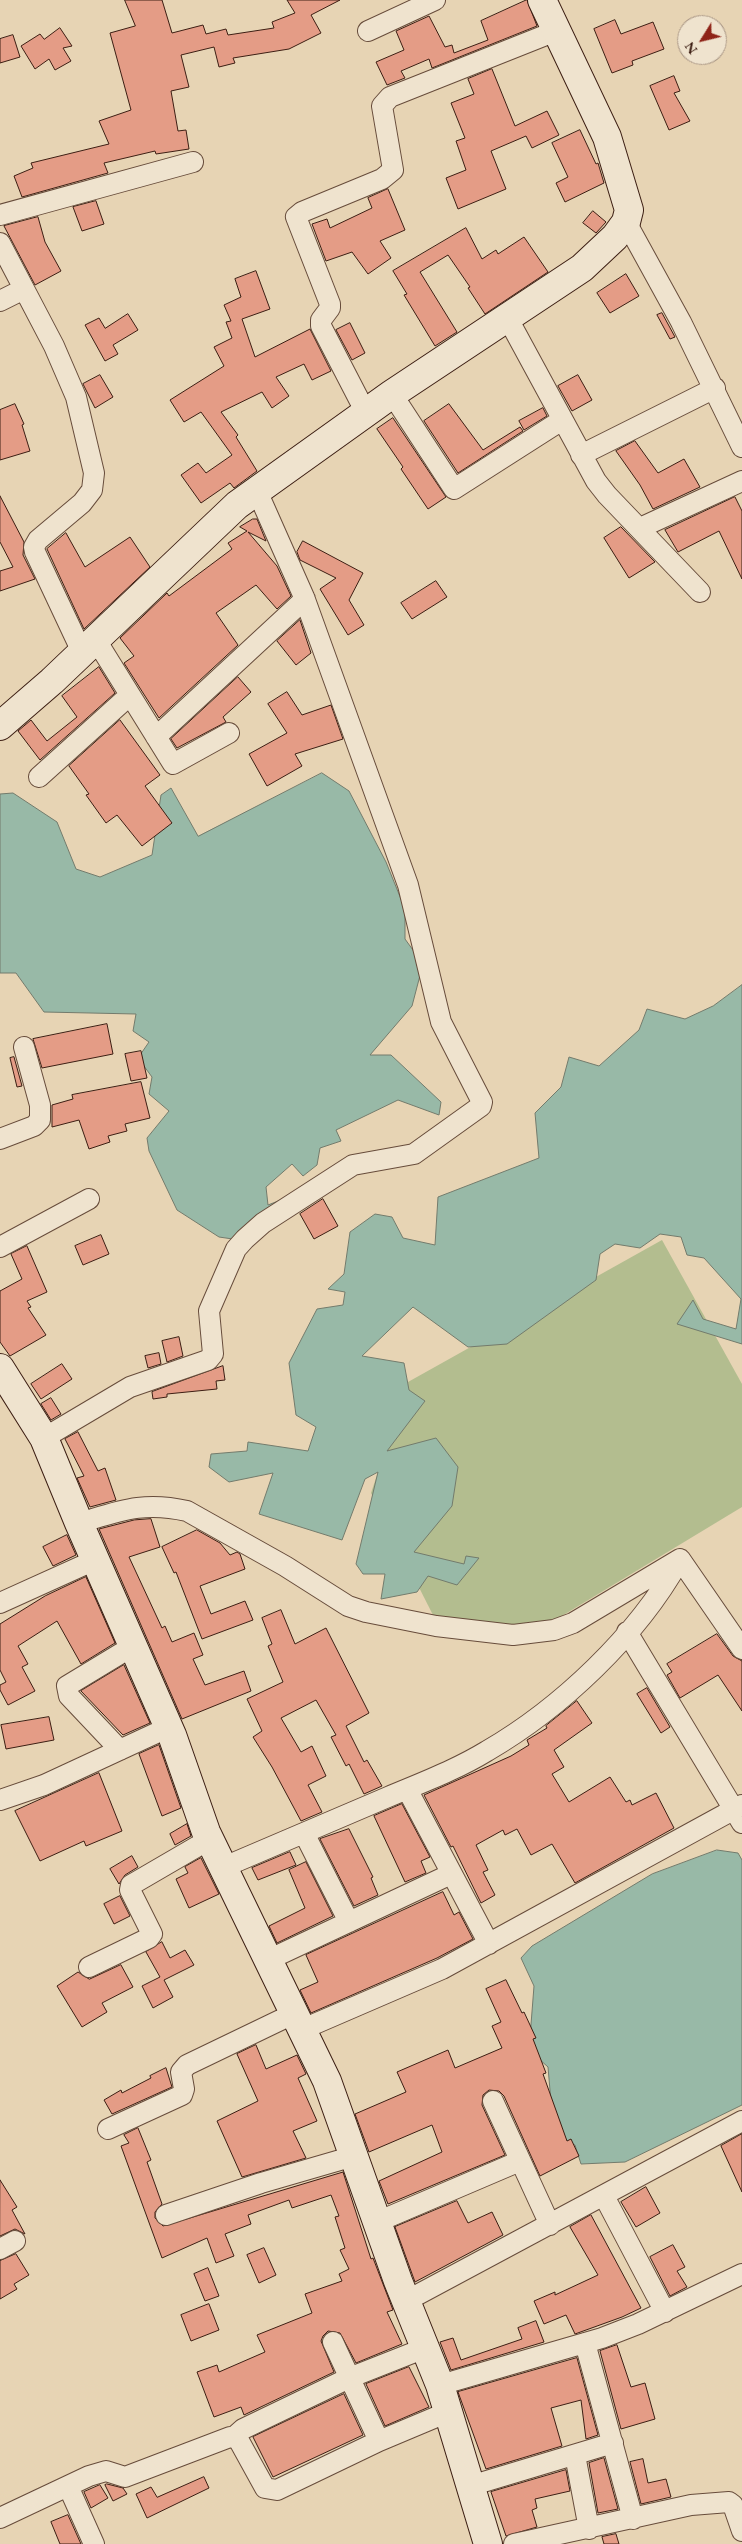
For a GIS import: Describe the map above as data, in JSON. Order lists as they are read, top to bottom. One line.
{"north":"bottom left"}
